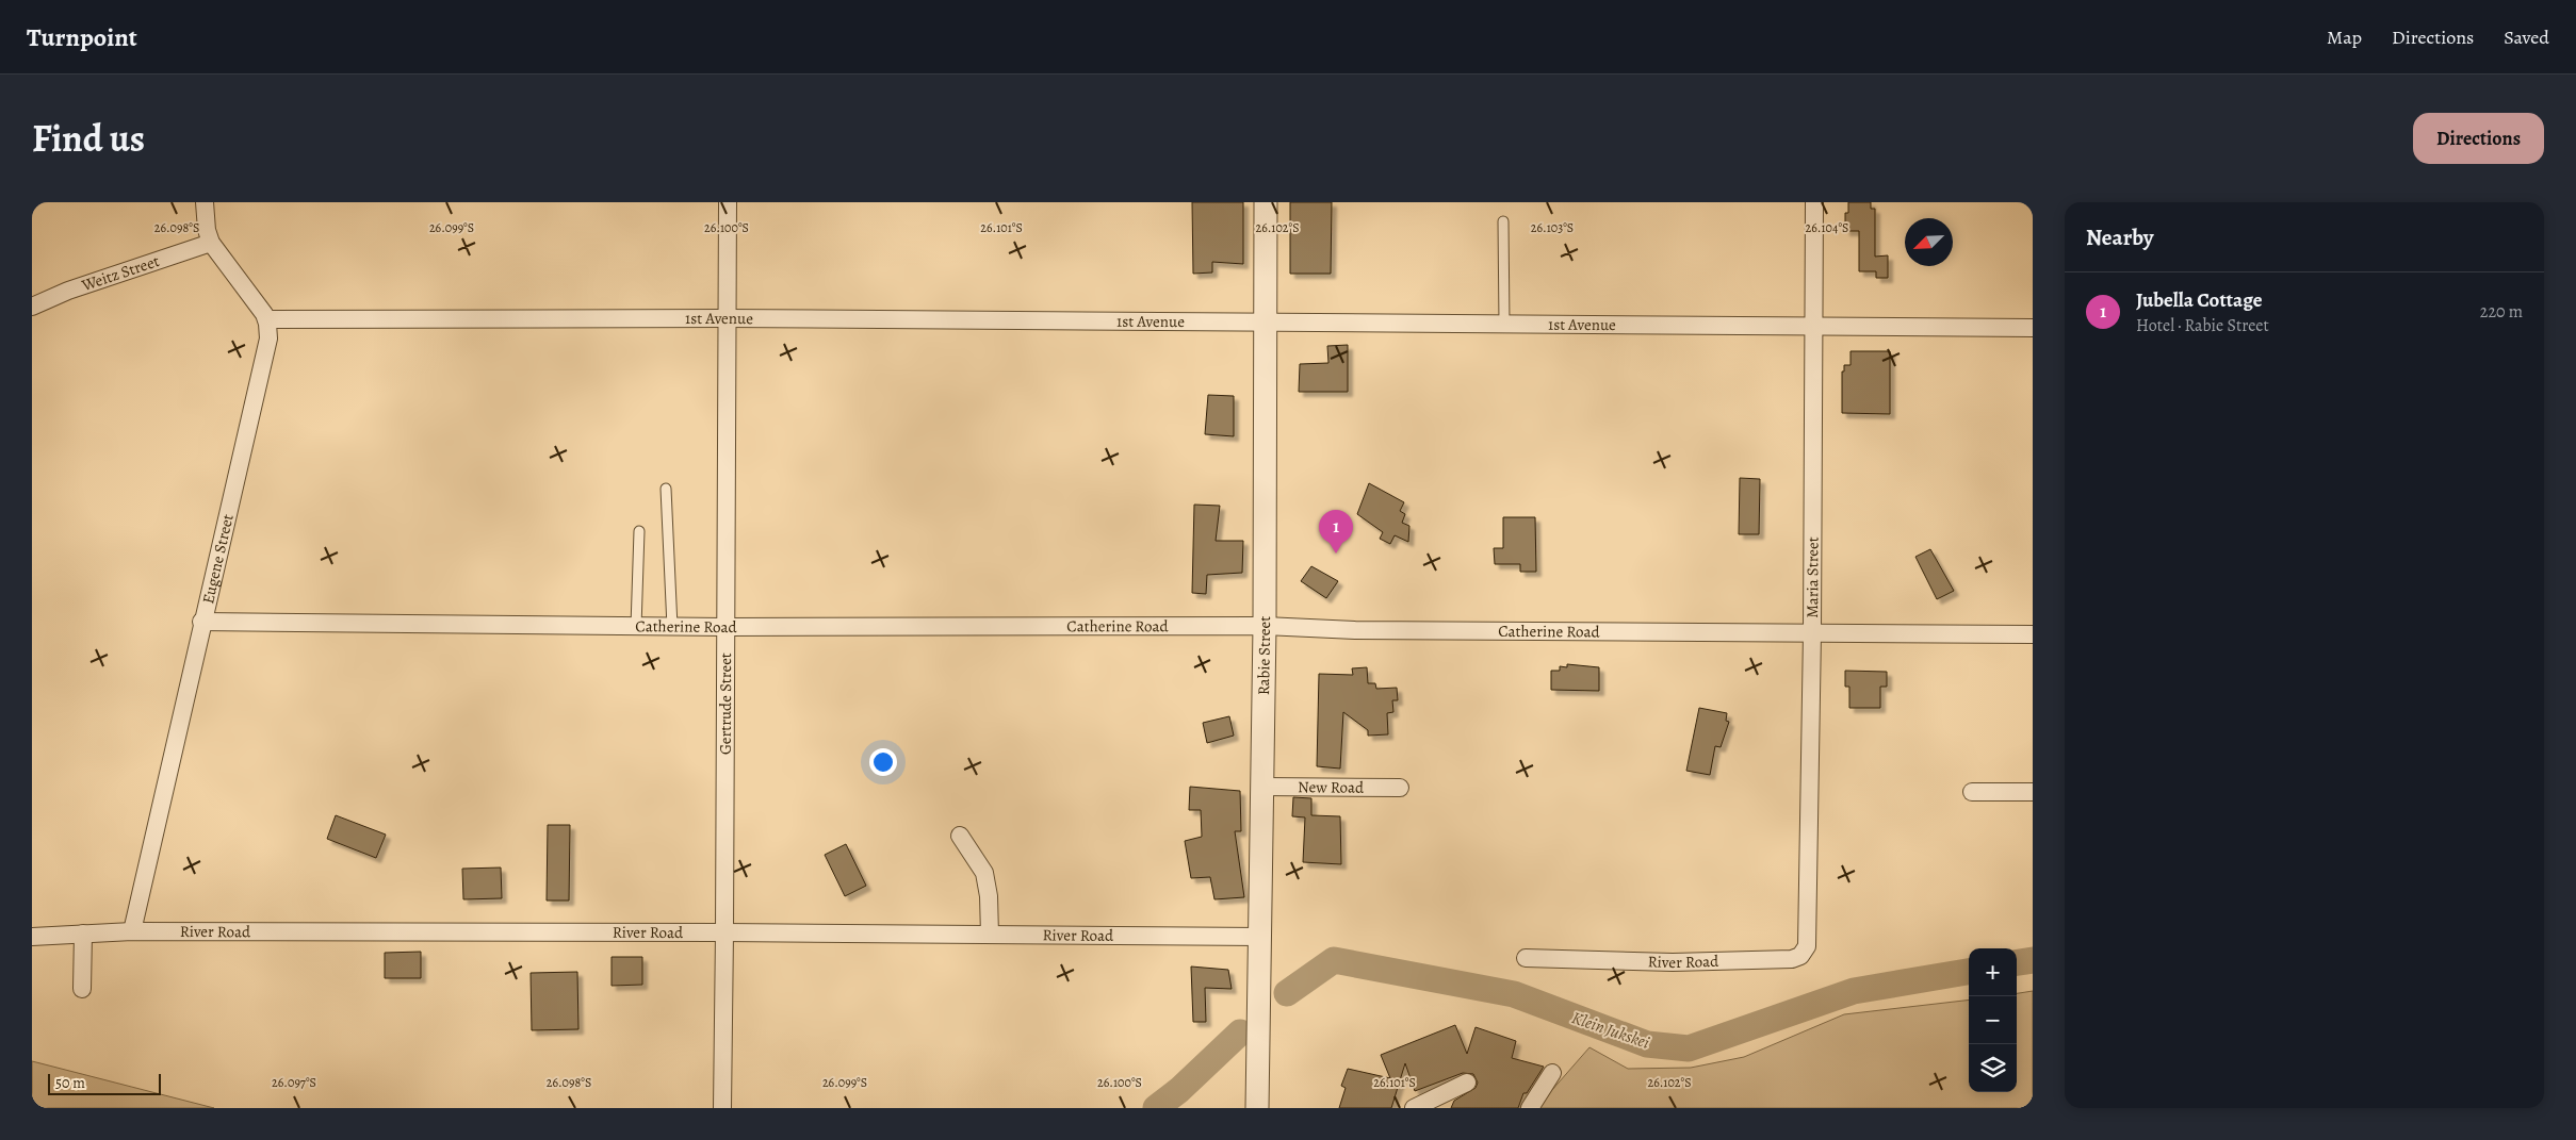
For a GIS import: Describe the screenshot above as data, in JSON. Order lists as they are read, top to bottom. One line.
{"streets":{"street":["Weitz Street","1st Avenue","Eugene Street","Maria Street","Catherine Road","Rabie Street","Gertrude Street","New Road","River Road"]},"crossings":[["1st Avenue","Eugene Street"],["1st Avenue","Maria Street"],["1st Avenue","Rabie Street"],["1st Avenue","Gertrude Street"],["Eugene Street","Catherine Road"],["Eugene Street","River Road"],["Maria Street","Catherine Road"],["Maria Street","River Road"],["Catherine Road","Rabie Street"],["Catherine Road","Gertrude Street"],["Rabie Street","New Road"],["Rabie Street","River Road"],["Gertrude Street","River Road"]],"water":["Klein Jukskei"],"scale_bar":"50 m","north":"bottom left","page":{"header":"Turnpoint","nav":["Map","Directions","Saved"],"title":"Find us","buttons":"Directions","heading":"Nearby","list":[{"mark":"1","name":"Jubella Cottage","note":"Hotel · Rabie Street","value":"220 m"}],"pins":"1","map_buttons":["+","−"],"scale":"50 m"},"coordinates":["26.099°S","26.100°S","26.101°S","26.103°S","26.098°S","26.102°S","26.104°S","26.097°S"]}
